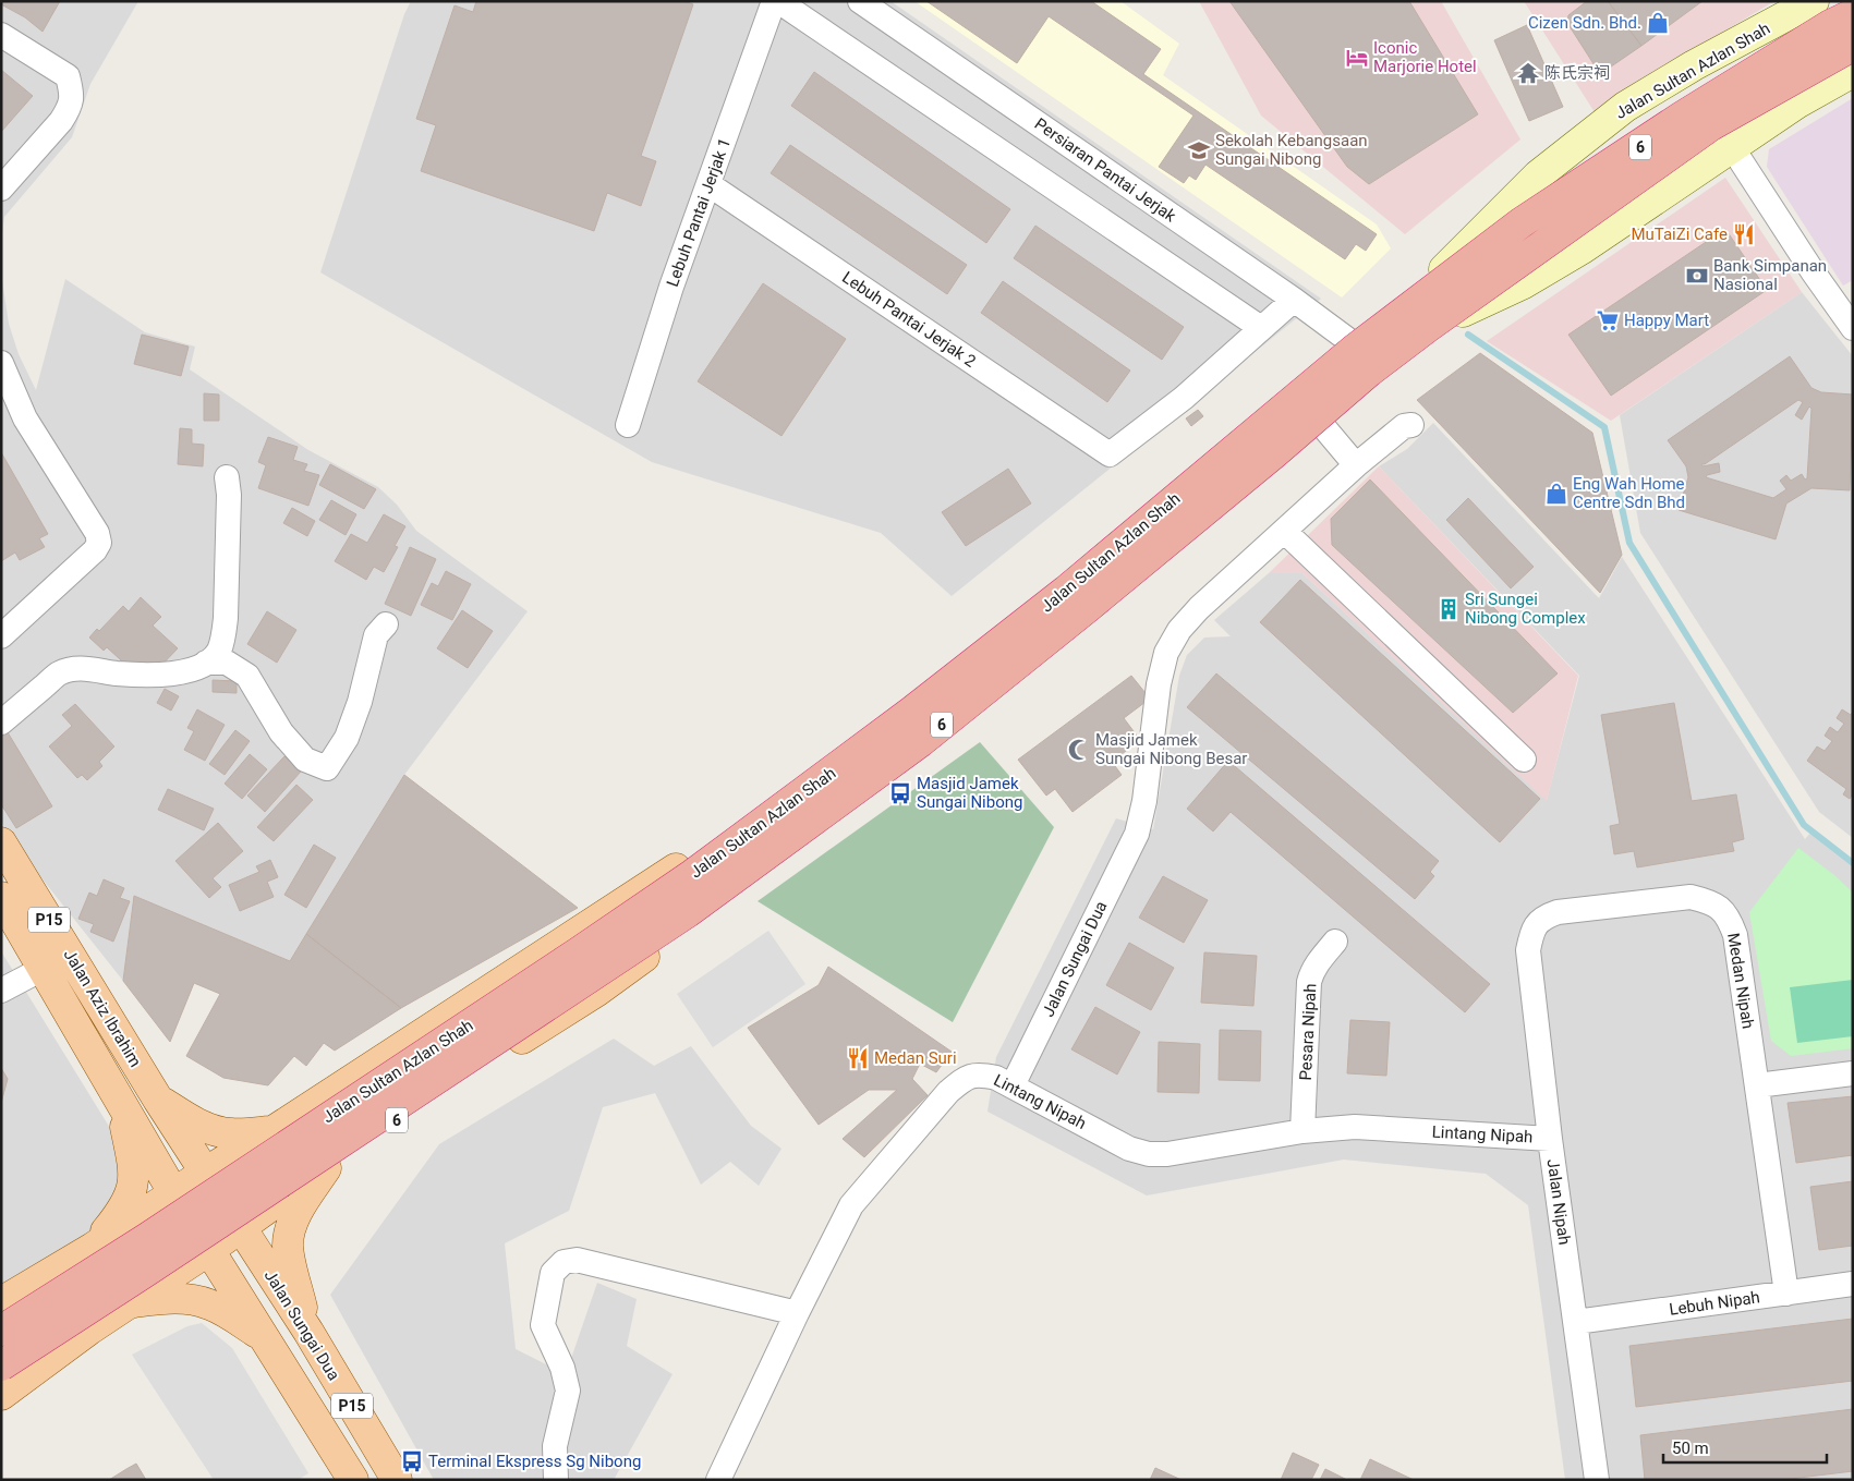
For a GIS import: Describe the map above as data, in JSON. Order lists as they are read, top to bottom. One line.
{"streets":{"highway":["Jalan Sultan Azlan Shah","6"],"main road":["P15","Jalan Sungai Dua","Jalan Aziz Ibrahim"],"street":["Persiaran Pantai Jerjak","Lebuh Pantai Jerjak 1","Lebuh Pantai Jerjak 2","Medan Nipah","Pesara Nipah","Lintang Nipah","Jalan Nipah","Lebuh Nipah"]},"crossings":[["Jalan Sultan Azlan Shah","Persiaran Pantai Jerjak"],["Jalan Sultan Azlan Shah","P15"],["Jalan Sultan Azlan Shah","Jalan Aziz Ibrahim"],["6","P15"],["6","Jalan Sungai Dua"],["Lebuh Pantai Jerjak 1","Lebuh Pantai Jerjak 2"],["P15","Jalan Sungai Dua"],["P15","Jalan Aziz Ibrahim"],["Jalan Sungai Dua","Lintang Nipah"],["Medan Nipah","Jalan Nipah"],["Medan Nipah","Lebuh Nipah"],["Pesara Nipah","Lintang Nipah"],["Lintang Nipah","Jalan Nipah"],["Jalan Nipah","Lebuh Nipah"]],"places":{"shop":["Cizen Sdn. Bhd.","Eng Wah Home Centre Sdn Bhd"],"hotel":["Iconic Marjorie Hotel"],"temple":["陈氏宗祠"],"school or university":["Sekolah Kebangsaan Sungai Nibong"],"restaurant":["MuTaiZi Cafe","Medan Suri"],"bank":["Bank Simpanan Nasional"],"supermarket":["Happy Mart"],"building":["Sri Sungei Nibong Complex"],"mosque":["Masjid Jamek Sungai Nibong Besar"],"bus stop":["Masjid Jamek Sungai Nibong","Terminal Ekspress Sg Nibong"]},"scale_bar":"50 m"}
